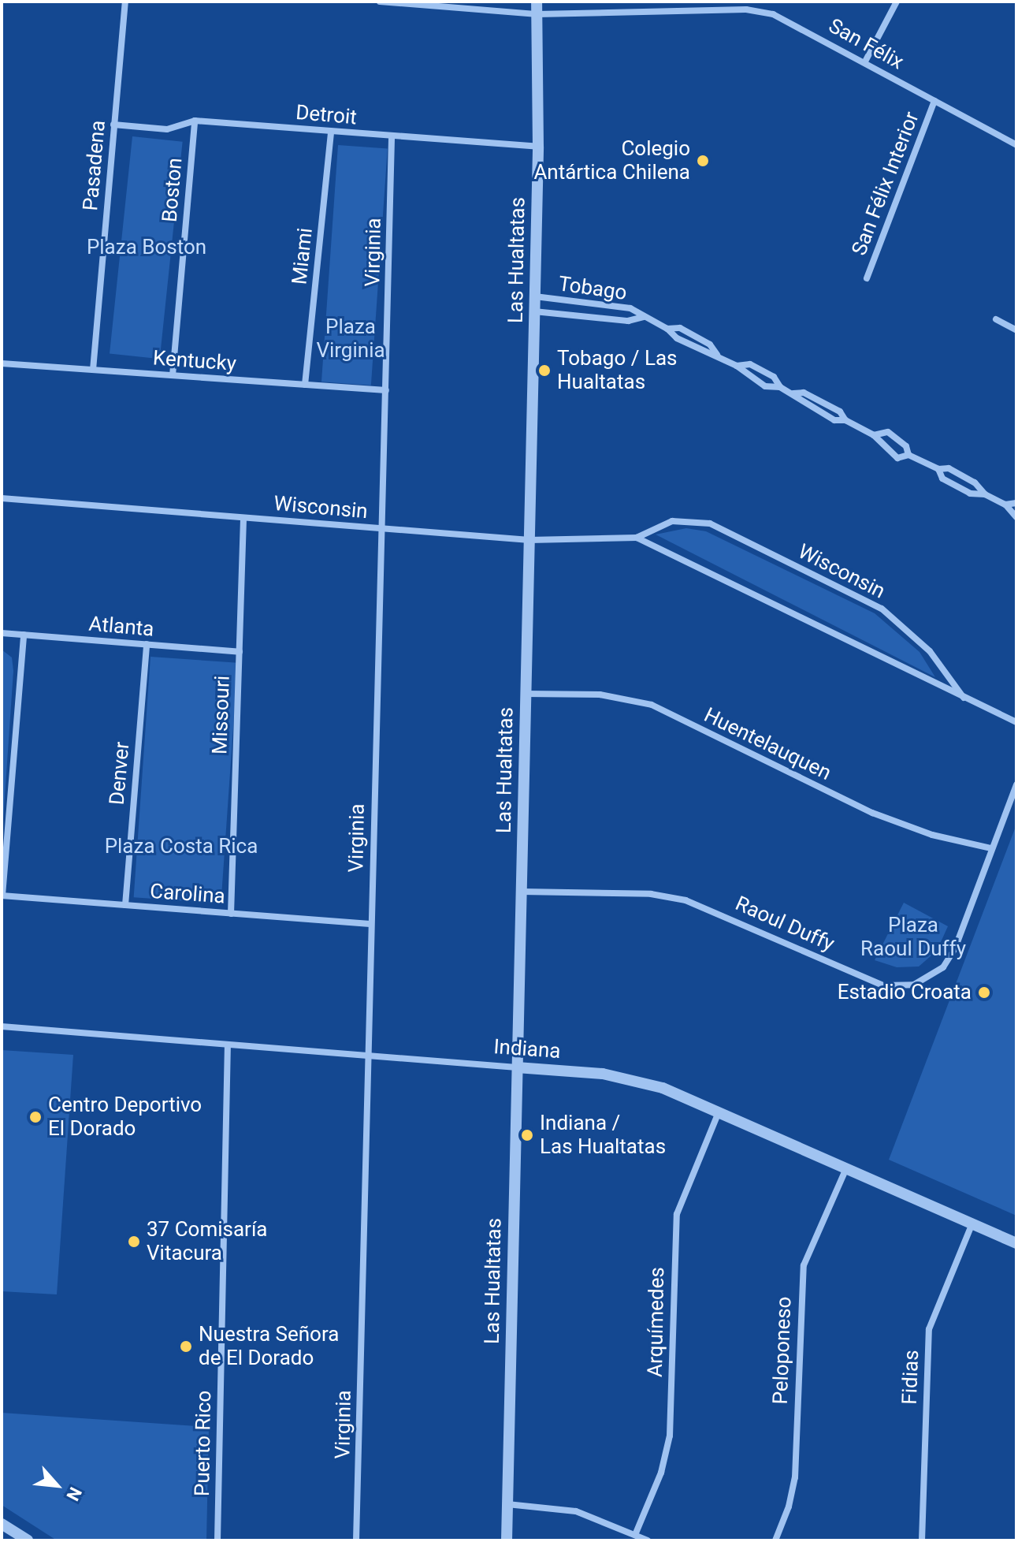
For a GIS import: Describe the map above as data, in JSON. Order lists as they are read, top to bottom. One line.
{"streets":{"street":["San Félix","Detroit","Pasadena","San Félix Interior","Boston","Virginia","Miami","Las Hualtatas","Tobago","Kentucky","Wisconsin","Atlanta","Missouri","Huentelauquen","Denver","Carolina","Raoul Duffy","Indiana","Arquímedes","Peloponeso","Fidias","Puerto Rico"]},"crossings":[["San Félix","San Félix Interior"],["San Félix","Las Hualtatas"],["Detroit","Pasadena"],["Detroit","Boston"],["Detroit","Virginia"],["Detroit","Miami"],["Detroit","Las Hualtatas"],["Pasadena","Kentucky"],["Boston","Kentucky"],["Virginia","Kentucky"],["Virginia","Wisconsin"],["Virginia","Carolina"],["Virginia","Indiana"],["Miami","Kentucky"],["Las Hualtatas","Tobago"],["Las Hualtatas","Wisconsin"],["Las Hualtatas","Huentelauquen"],["Las Hualtatas","Raoul Duffy"],["Las Hualtatas","Indiana"],["Wisconsin","Missouri"],["Atlanta","Missouri"],["Atlanta","Denver"],["Missouri","Carolina"],["Huentelauquen","Raoul Duffy"],["Denver","Carolina"],["Indiana","Arquímedes"],["Indiana","Peloponeso"],["Indiana","Fidias"],["Indiana","Puerto Rico"]],"parks":["Plaza Boston","Plaza Virginia","Plaza Costa Rica","Plaza Raoul Duffy"],"places":["Colegio Antártica Chilena","Tobago / Las Hualtatas","Estadio Croata","Centro Deportivo El Dorado","Indiana / Las Hualtatas","37 Comisaría Vitacura","Nuestra Señora de El Dorado"],"north":"bottom right"}
